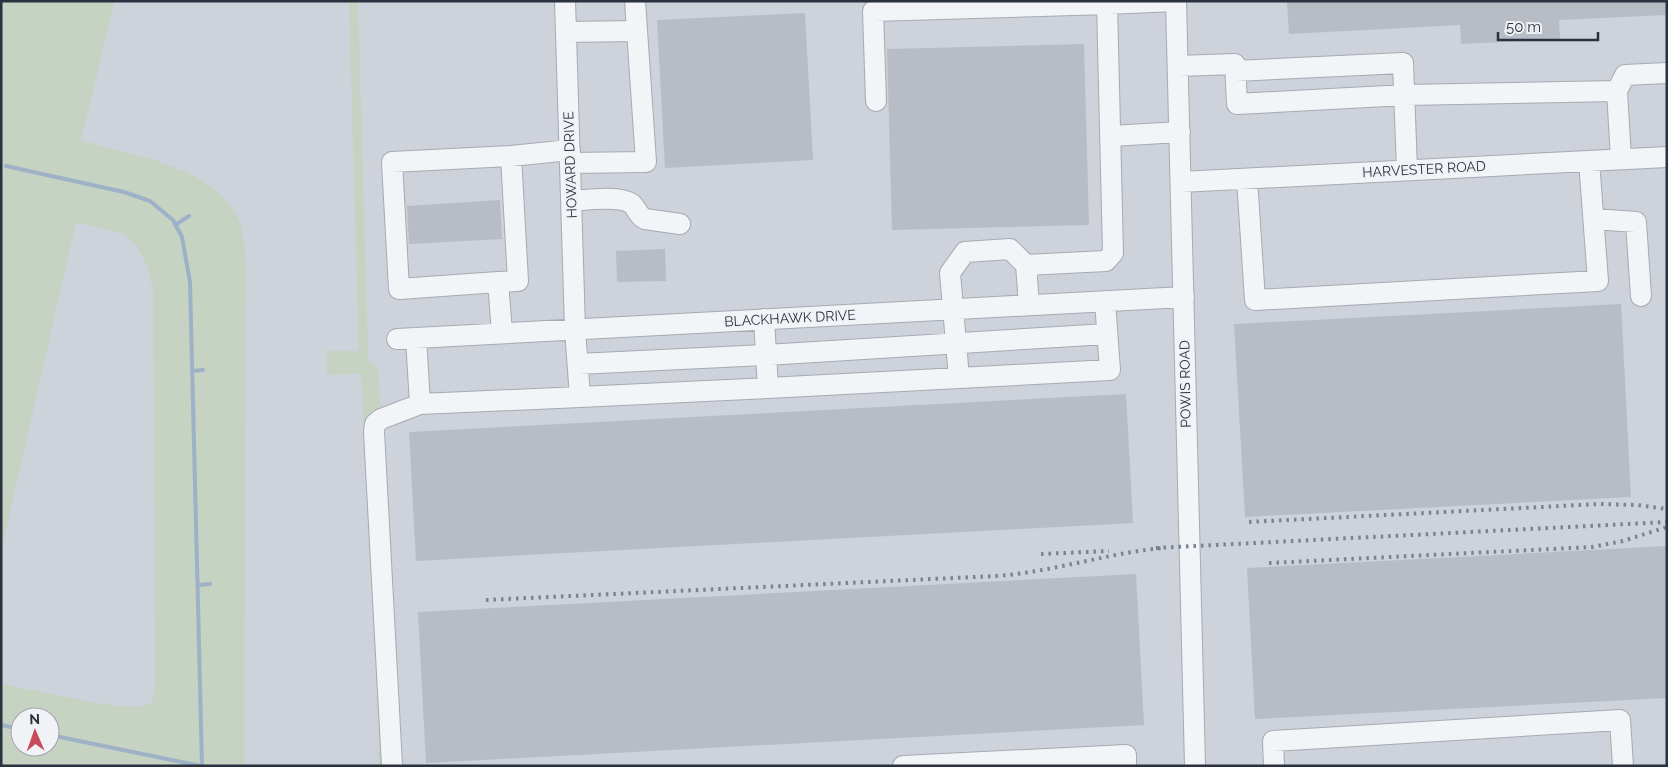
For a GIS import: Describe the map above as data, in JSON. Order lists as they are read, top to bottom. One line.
{"streets":{"street":["HOWARD DRIVE","HARVESTER ROAD","BLACKHAWK DRIVE","POWIS ROAD"]},"crossings":[["HOWARD DRIVE","BLACKHAWK DRIVE"],["HARVESTER ROAD","POWIS ROAD"],["BLACKHAWK DRIVE","POWIS ROAD"]],"scale_bar":"50 m","north":"top"}
